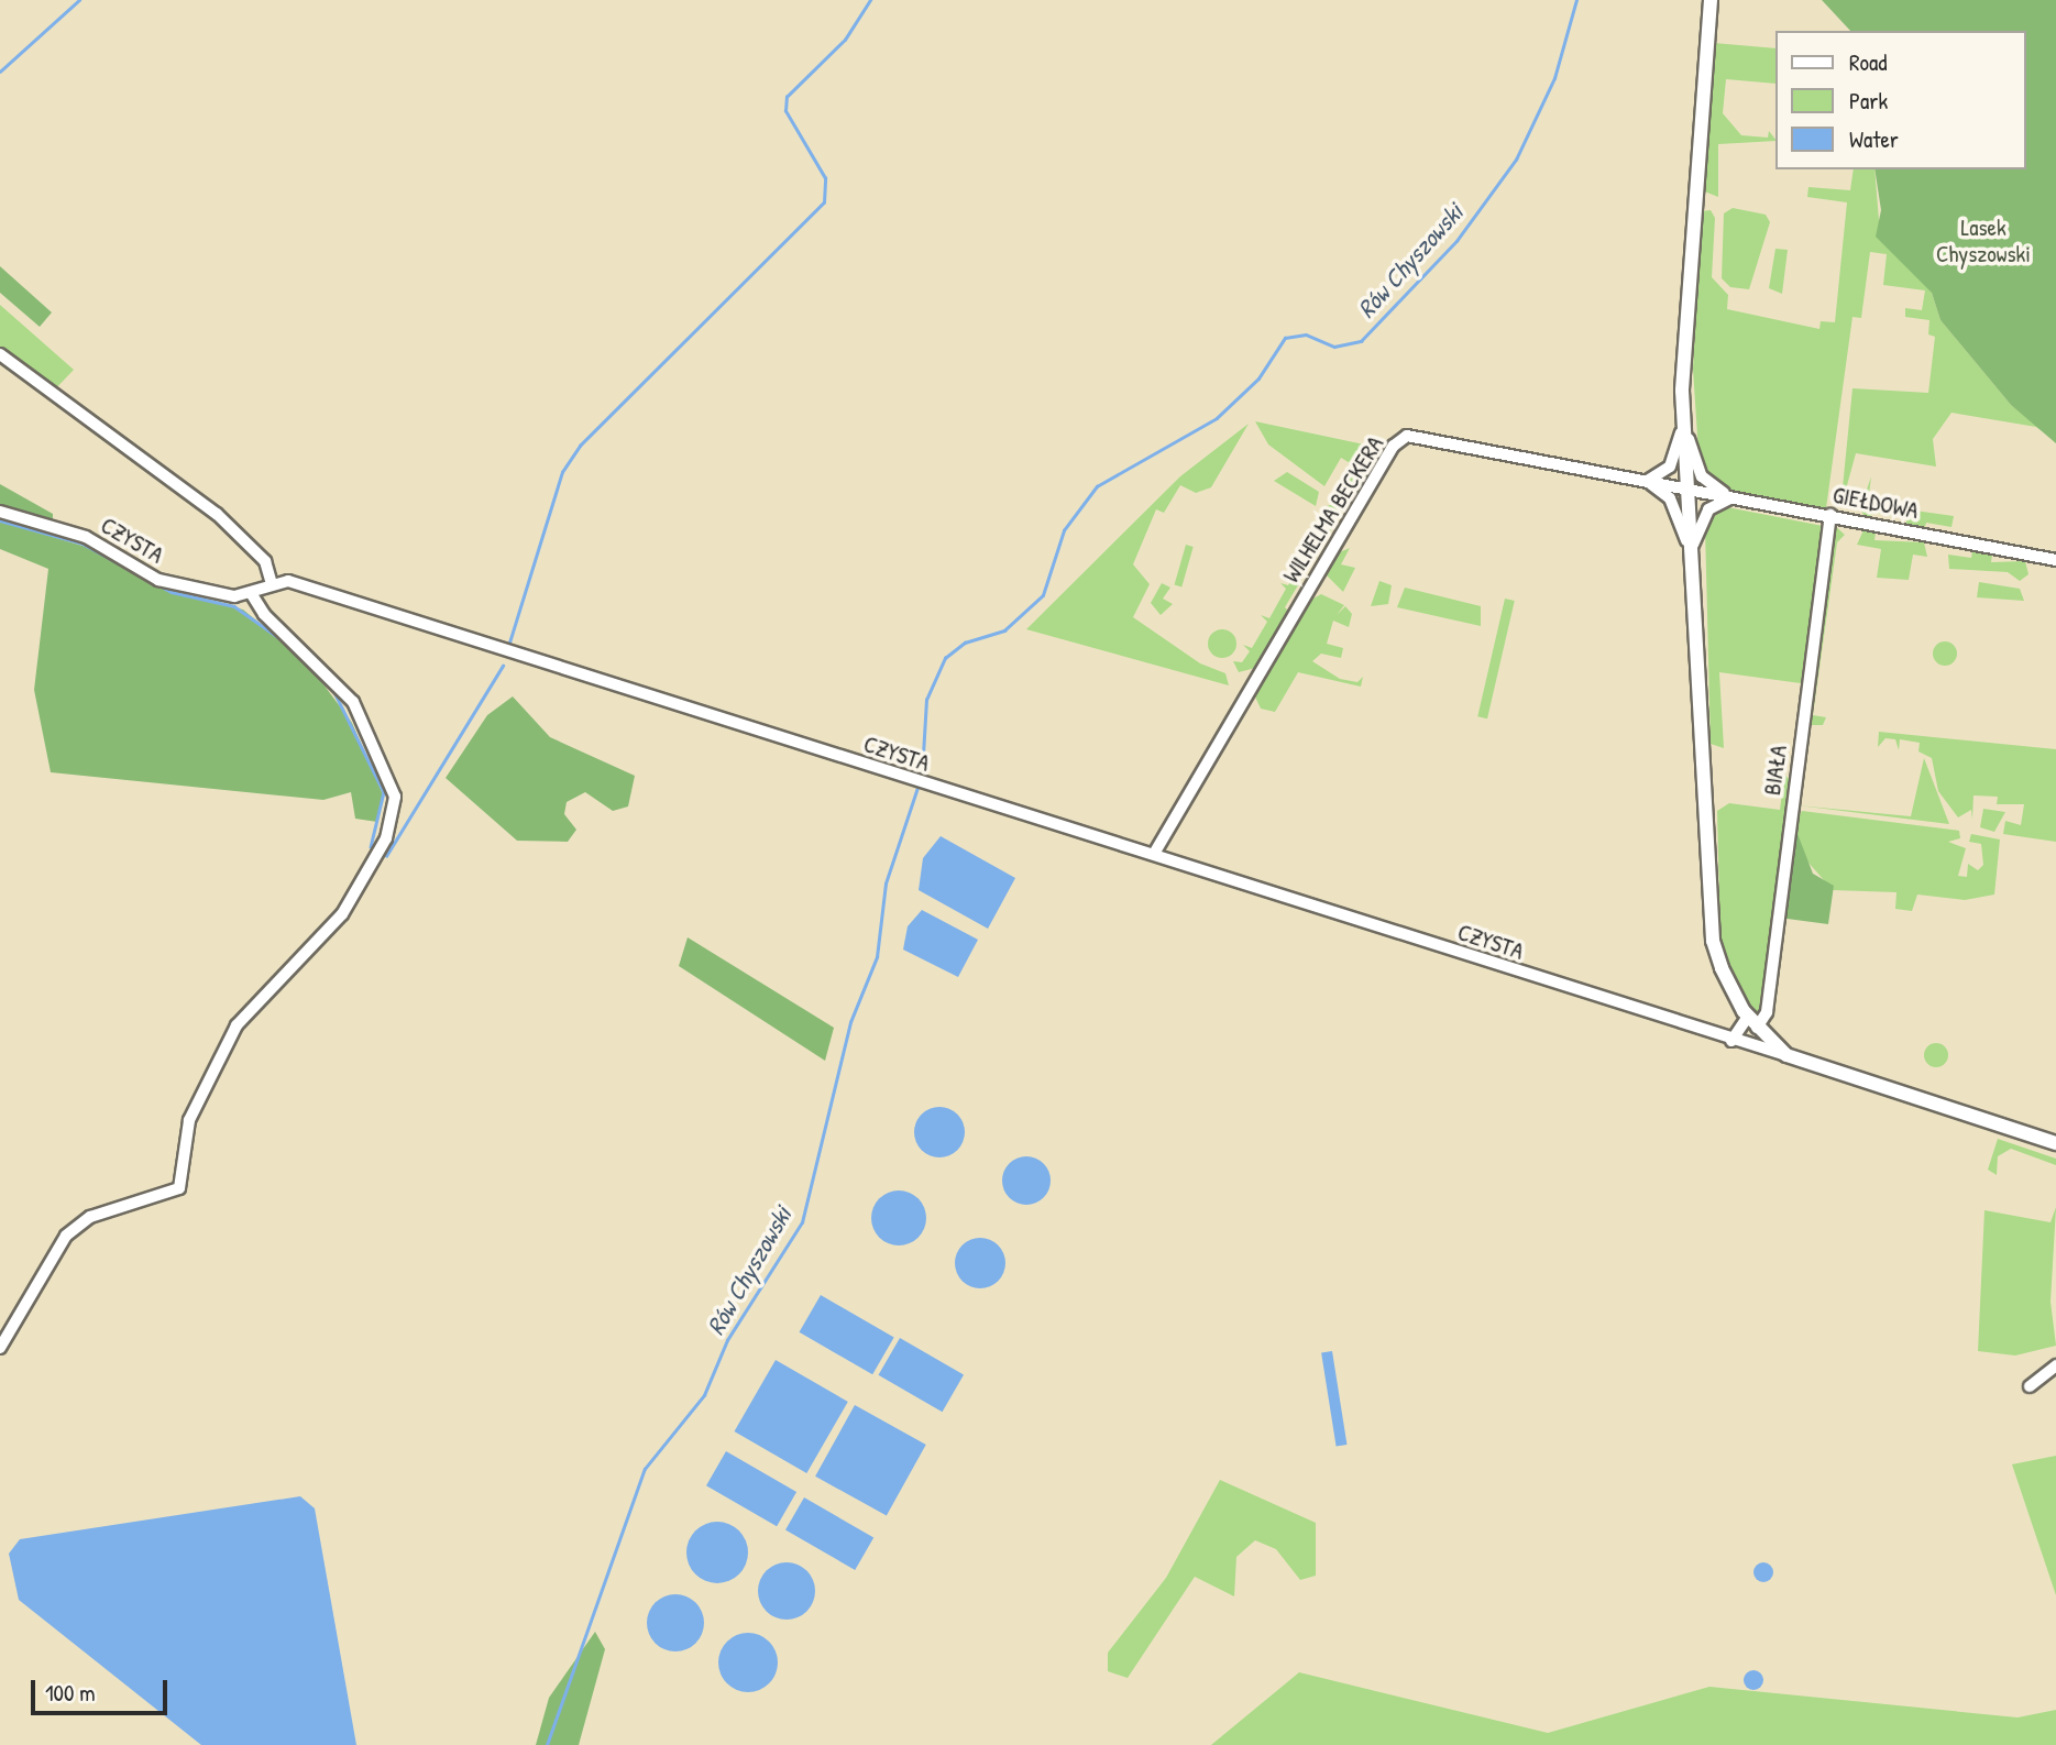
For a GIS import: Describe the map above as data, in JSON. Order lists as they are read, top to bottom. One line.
{"streets":{"main road":["CZYSTA"],"street":["GIEŁDOWA","WILHELMA BECKERA","BIAŁA"]},"crossings":[["GIEŁDOWA","WILHELMA BECKERA"],["GIEŁDOWA","BIAŁA"],["WILHELMA BECKERA","CZYSTA"],["CZYSTA","BIAŁA"]],"water":["Rów Chyszowski"],"parks":["Lasek Chyszowski"],"legend":["Road","Park","Water"],"scale_bar":"100 m"}
